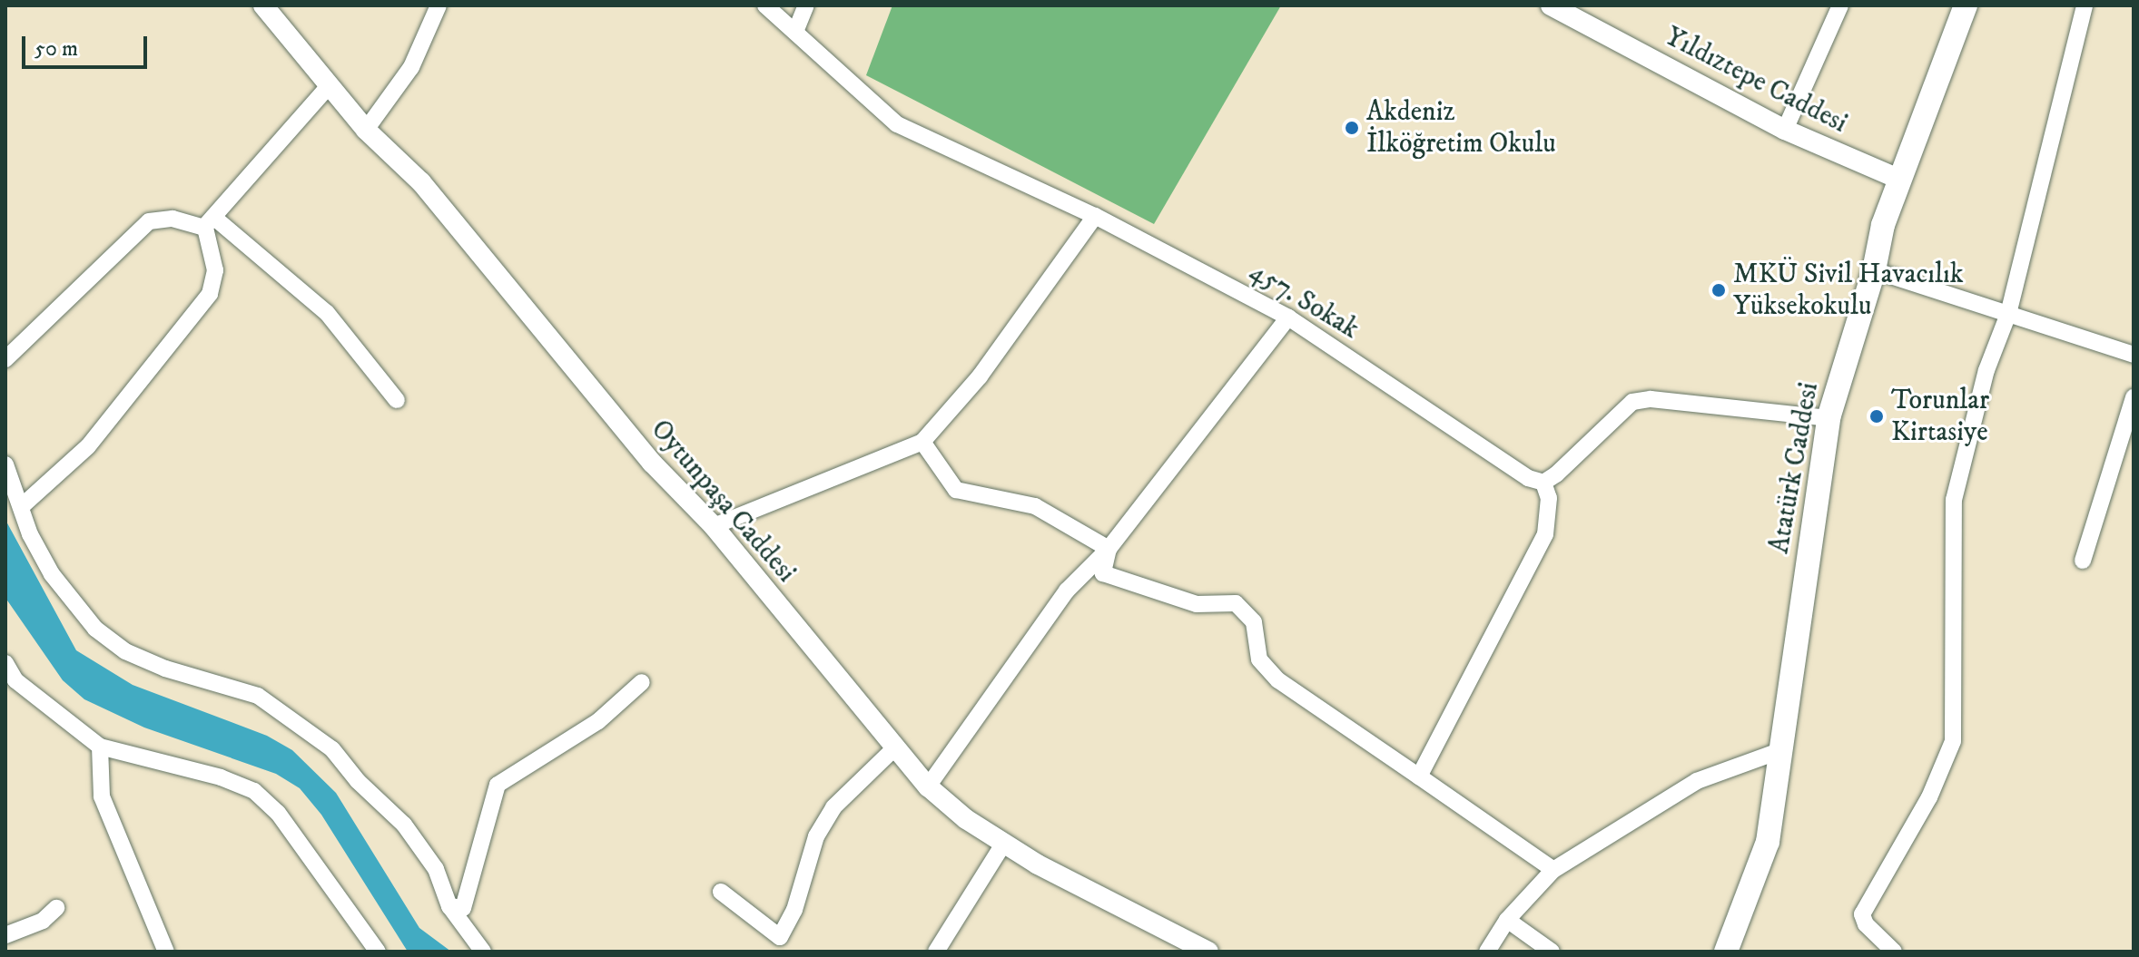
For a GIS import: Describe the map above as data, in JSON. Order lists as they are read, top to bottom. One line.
{"streets":{"main road":["Atatürk Caddesi"],"street":["Yıldıztepe Caddesi","457. Sokak","Oytunpaşa Caddesi"]},"crossings":[["Yıldıztepe Caddesi","Atatürk Caddesi"]],"places":["Akdeniz İlköğretim Okulu","MKÜ Sivil Havacılık Yüksekokulu","Torunlar Kirtasiye"],"scale_bar":"50 m"}
